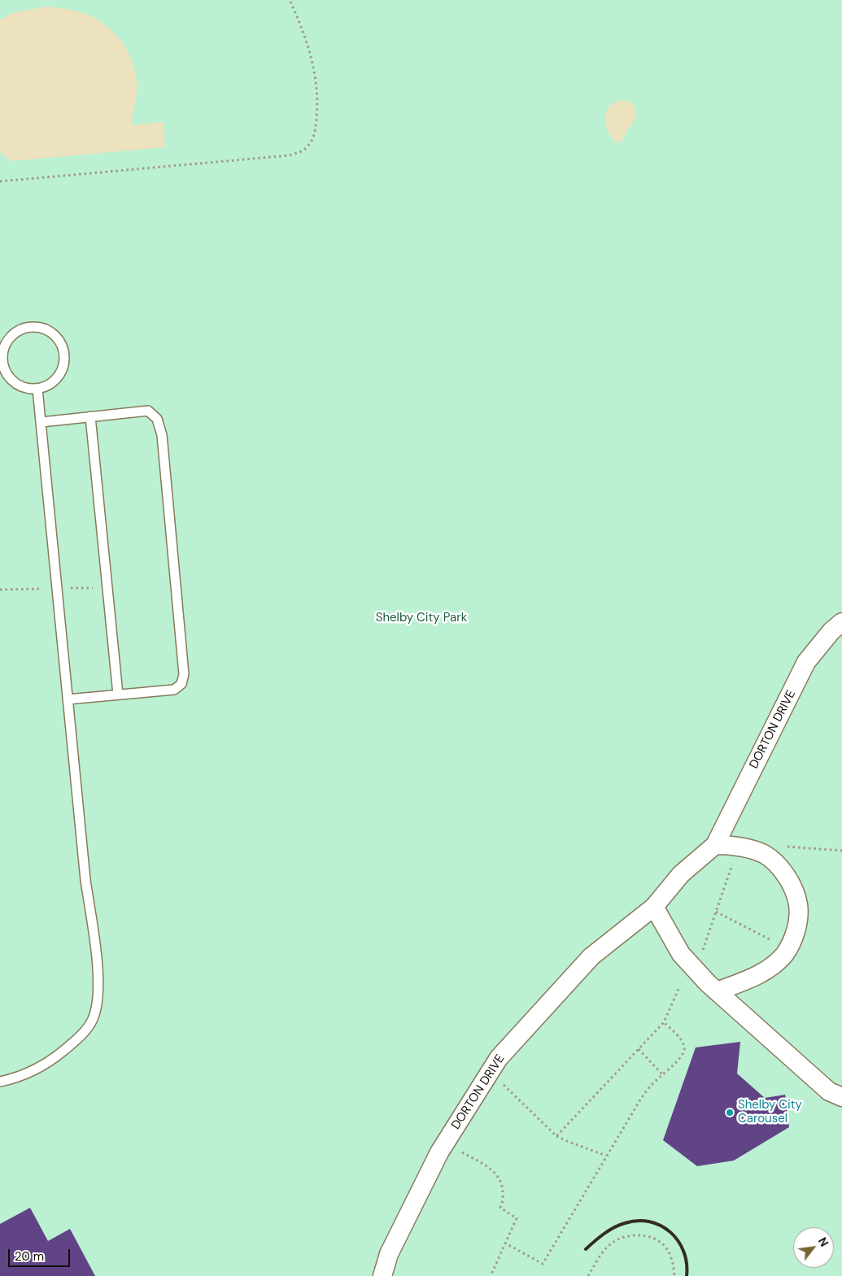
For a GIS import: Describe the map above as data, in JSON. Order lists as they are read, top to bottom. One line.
{"streets":{"street":["DORTON DRIVE"]},"parks":["Shelby City Park"],"places":["Shelby City Carousel"],"scale_bar":"20 m","north":"top right"}
